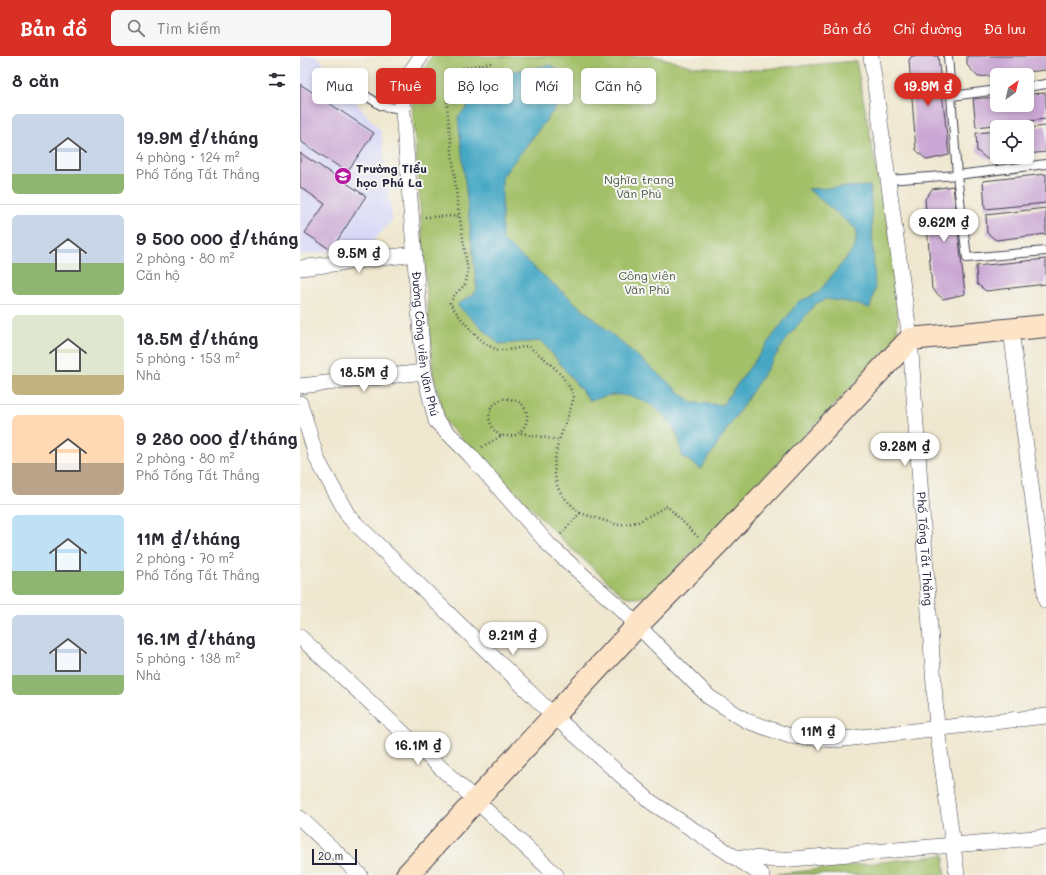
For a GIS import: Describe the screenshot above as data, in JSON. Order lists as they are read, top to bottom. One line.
{"streets":{"street":["Đường Công viên Văn Phú","Phố Tống Tất Thắng"]},"crossings":[["Đường Công viên Văn Phú","Phố Tống Tất Thắng"]],"parks":["Nghĩa trang Văn Phú","Công viên Văn Phú"],"places":{"school or university":["Trường Tiểu học Phú La"]},"scale_bar":"20 m","north":"top right","page":{"header":"Bản đồ","search":"Tìm kiếm","nav":["Bản đồ","Chỉ đường","Đã lưu"],"heading":"8 căn","chip":["Mua","Thuê","Bộ lọc","Mới","Căn hộ"],"price":["19.9M ₫","9.62M ₫","9.5M ₫","18.5M ₫","9.28M ₫","9.21M ₫","11M ₫","16.1M ₫"],"list":[{"name":"19.9M ₫/tháng","note":"4 phòng · 124 m² · Phố Tống Tất Thắng"},{"name":"9 500 000 ₫/tháng","note":"2 phòng · 80 m² · Căn hộ"},{"name":"18.5M ₫/tháng","note":"5 phòng · 153 m² · Nhà"},{"name":"9 280 000 ₫/tháng","note":"2 phòng · 80 m² · Phố Tống Tất Thắng"},{"name":"11M ₫/tháng","note":"2 phòng · 70 m² · Phố Tống Tất Thắng"},{"name":"16.1M ₫/tháng","note":"5 phòng · 138 m² · Nhà"}],"scale":"20 m"}}
